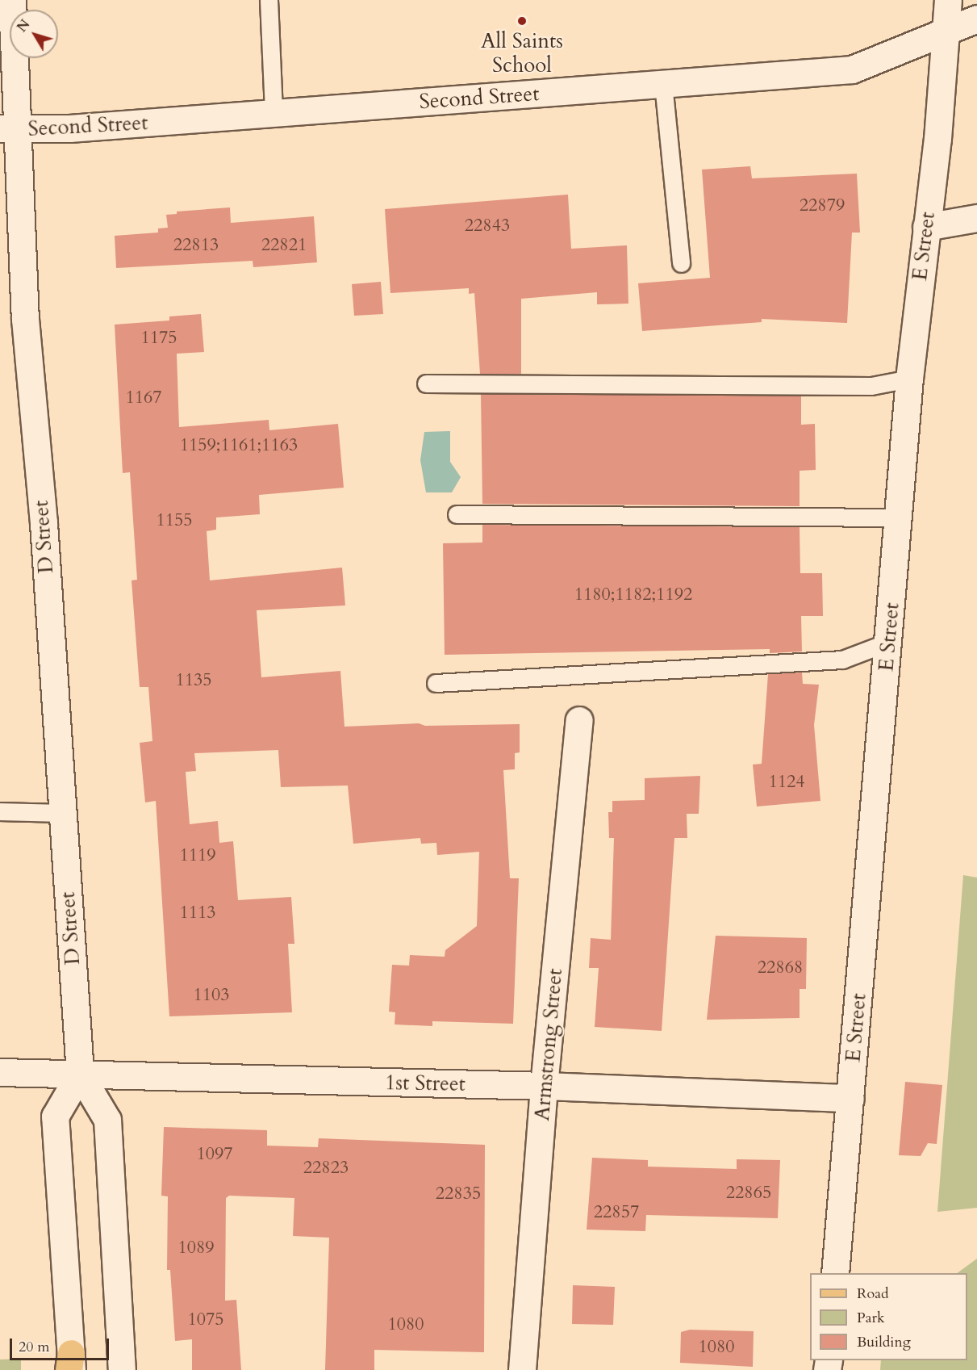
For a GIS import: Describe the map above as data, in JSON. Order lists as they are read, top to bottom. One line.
{"streets":{"street":["Second Street","E Street","D Street","Armstrong Street","1st Street"]},"crossings":[["Second Street","E Street"],["Second Street","D Street"],["E Street","1st Street"],["D Street","1st Street"],["Armstrong Street","1st Street"]],"places":["All Saints School"],"house_numbers":["22879","22843","22813","22821","1175","1167","1159;1161;1163","1155","1180;1182;1192","1135","1124","1119","1113","22868","1103","1097","22823","22865","22835","22857","1089","1075","1080","1080"],"legend":["Road","Park","Building"],"scale_bar":"20 m","north":"top left"}
